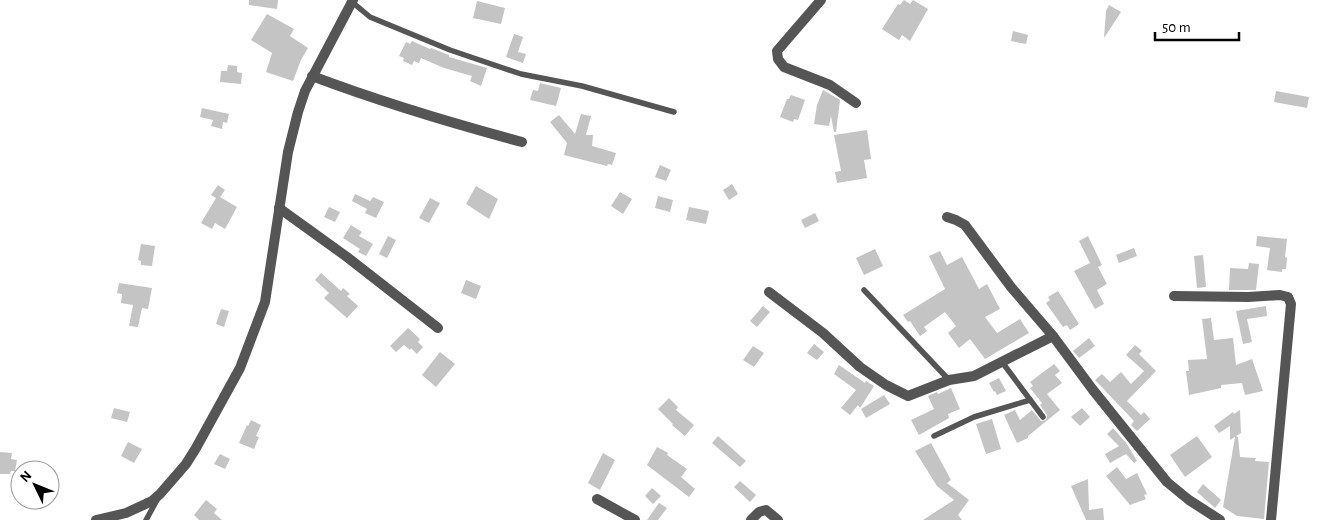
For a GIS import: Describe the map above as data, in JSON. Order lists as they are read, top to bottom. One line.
{"scale_bar":"50 m","north":"top left"}
